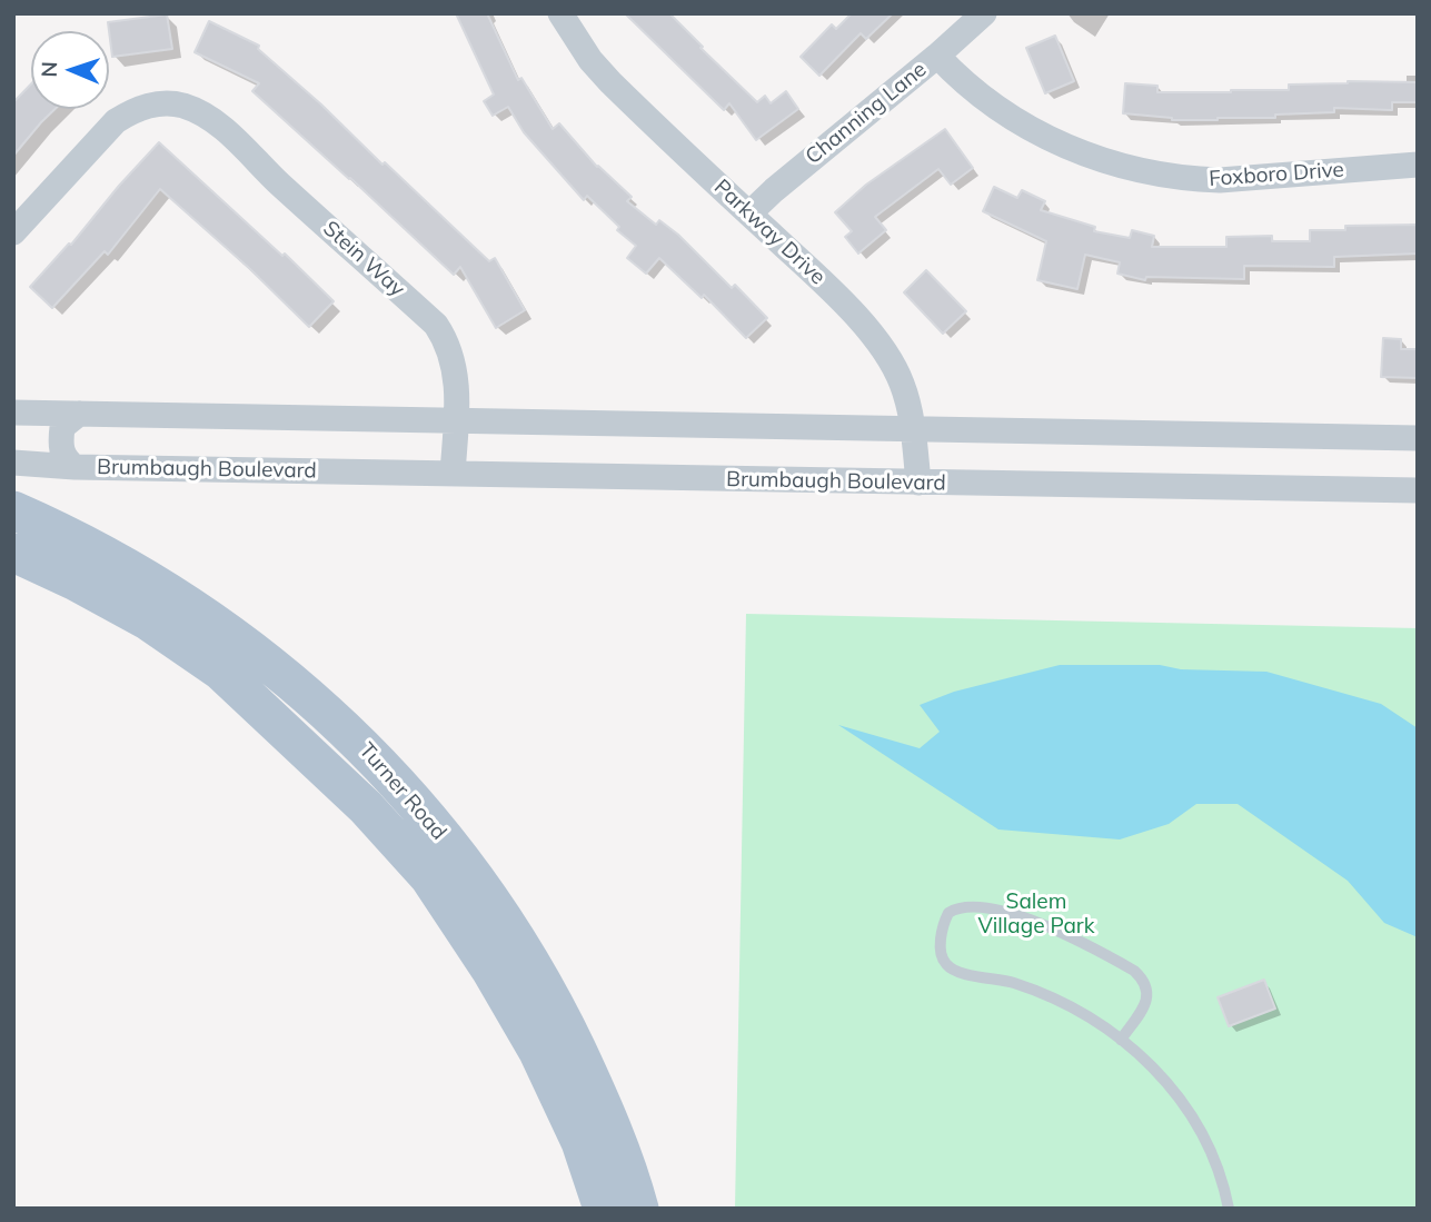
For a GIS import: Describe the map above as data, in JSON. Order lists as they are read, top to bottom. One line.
{"streets":{"main road":["Turner Road"],"street":["Channing Lane","Foxboro Drive","Parkway Drive","Stein Way","Brumbaugh Boulevard"]},"crossings":[["Channing Lane","Foxboro Drive"],["Channing Lane","Parkway Drive"],["Parkway Drive","Brumbaugh Boulevard"],["Stein Way","Brumbaugh Boulevard"]],"parks":["Salem Village Park"],"north":"left"}
